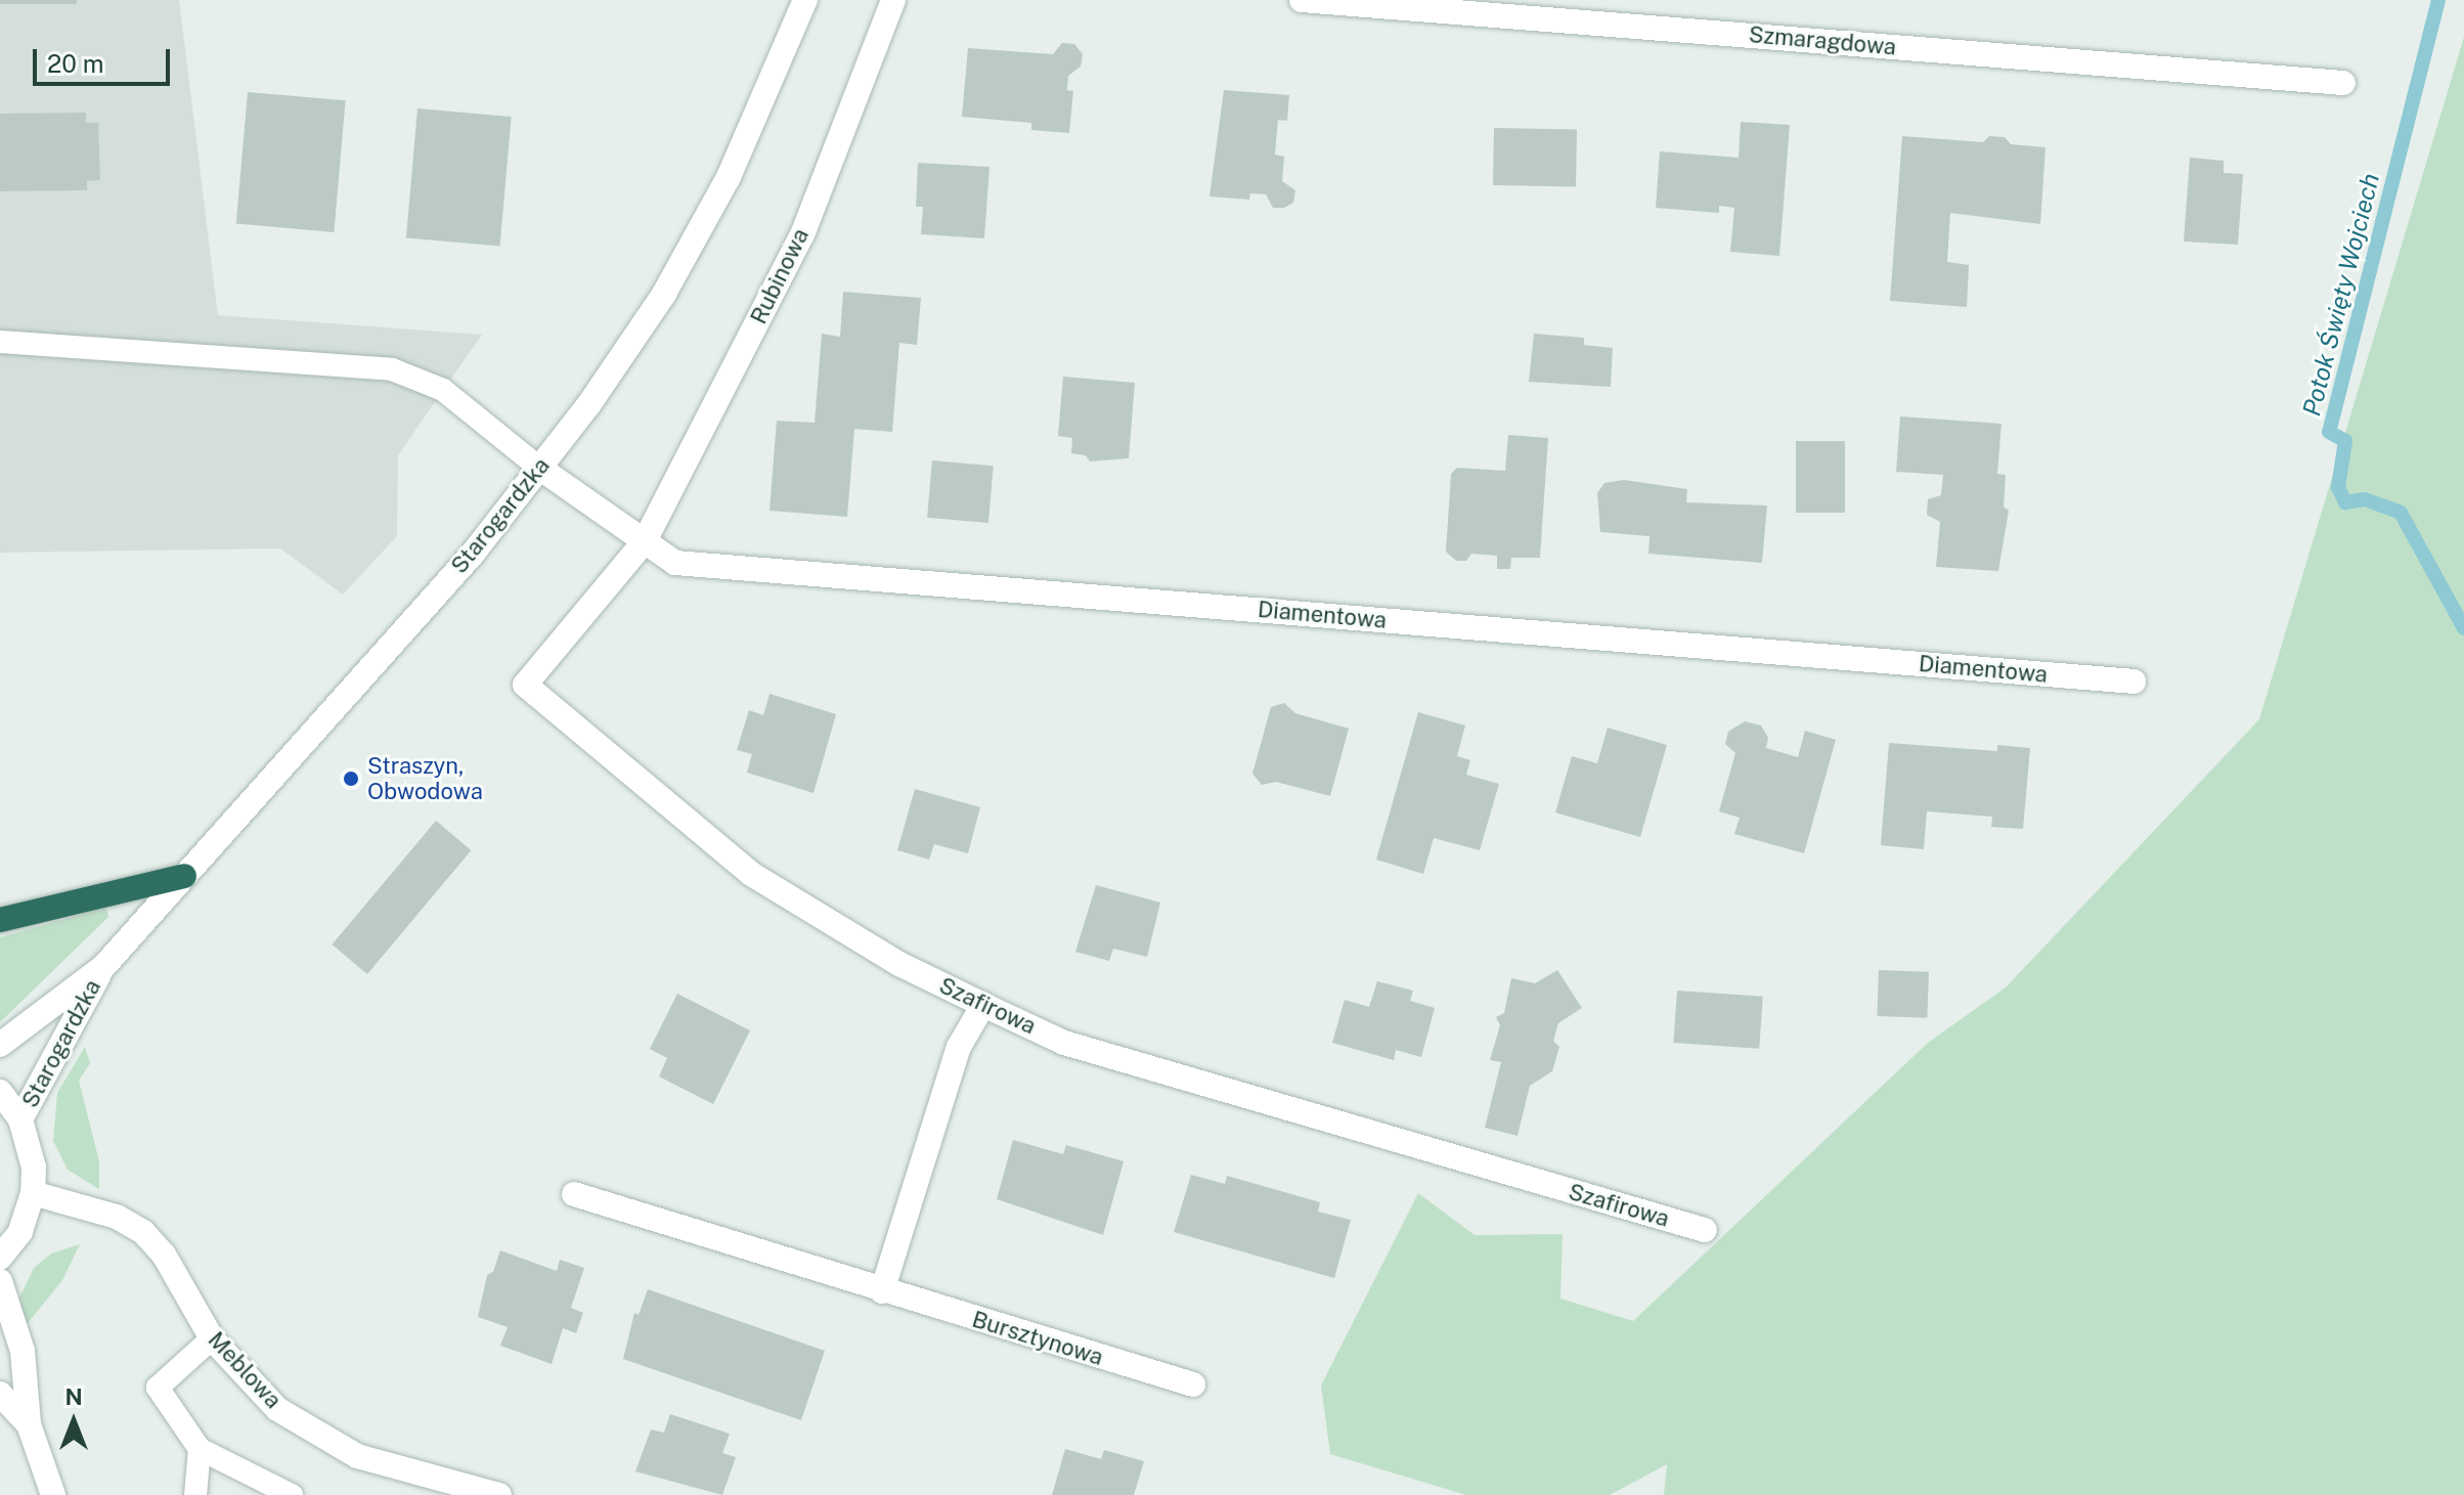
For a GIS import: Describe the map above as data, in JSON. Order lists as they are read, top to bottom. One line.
{"streets":{"street":["Szmaragdowa","Rubinowa","Starogardzka","Diamentowa","Szafirowa","Bursztynowa","Meblowa"]},"crossings":[["Rubinowa","Diamentowa"],["Rubinowa","Szafirowa"],["Starogardzka","Diamentowa"],["Diamentowa","Szafirowa"]],"water":["Potok Święty Wojciech"],"places":["Straszyn, Obwodowa"],"scale_bar":"20 m","north":"top"}
